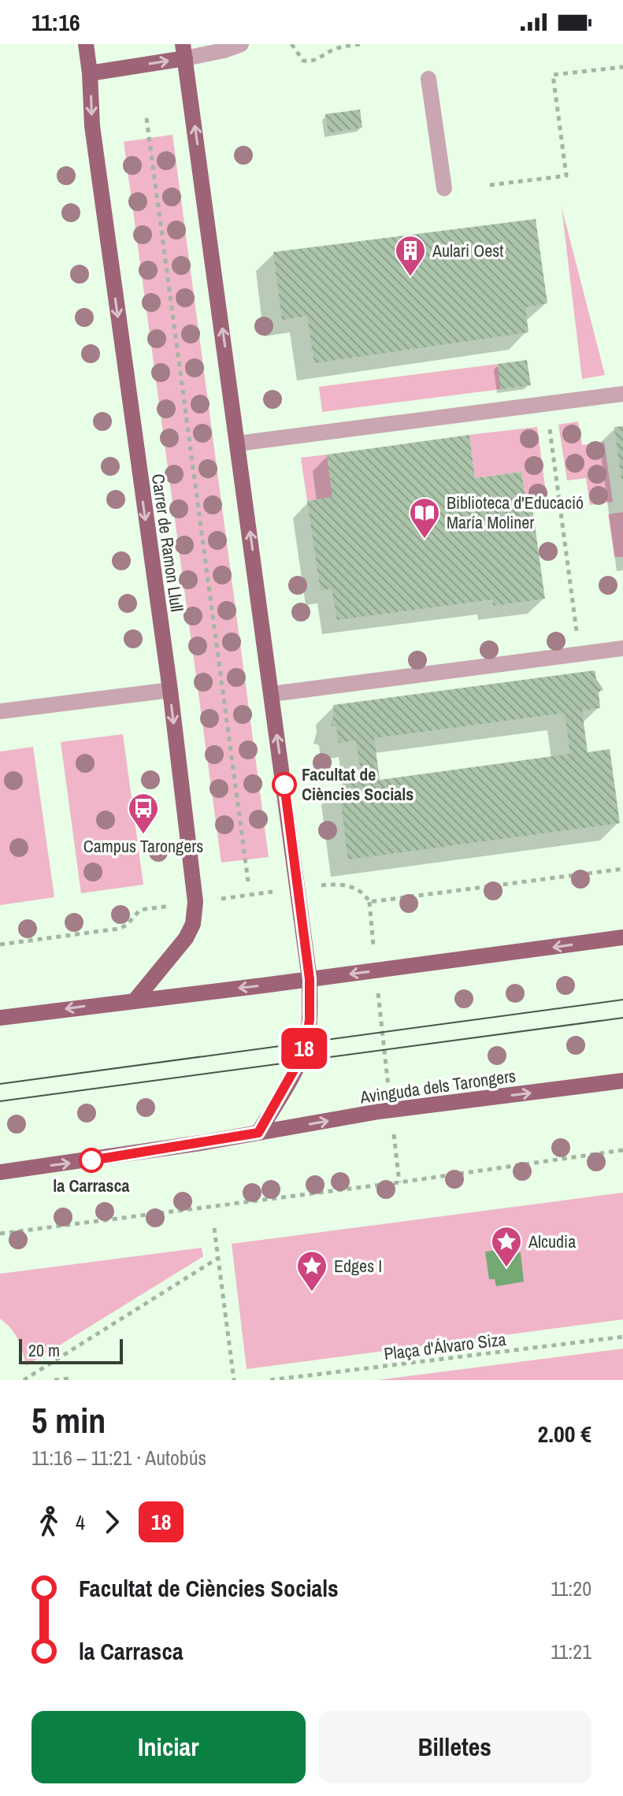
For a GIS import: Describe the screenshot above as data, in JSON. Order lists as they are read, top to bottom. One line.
{"streets":{"main road":["Carrer de Ramon Llull","Avinguda dels Tarongers"],"path":["Plaça d'Álvaro Siza"]},"places":{"building":["Aulari Oest"],"library":["Biblioteca d'Educació María Moliner"],"other":["Facultat de Ciències Socials","la Carrasca"],"bus stop":["Campus Tarongers"],"place":["Alcudia","Edges I"]},"lines":["bus line 18"],"scale_bar":"20 m","page":{"status":"11:16","on_map":"18","scale":"20 m","heading":["5 min","11:16 – 11:21 · Autobús","2.00 €"],"legs":["4","18"],"list":[{"name":"Facultat de Ciències Socials","value":"11:20"},{"name":"la Carrasca","value":"11:21"}],"buttons":["Iniciar","Billetes"]}}
